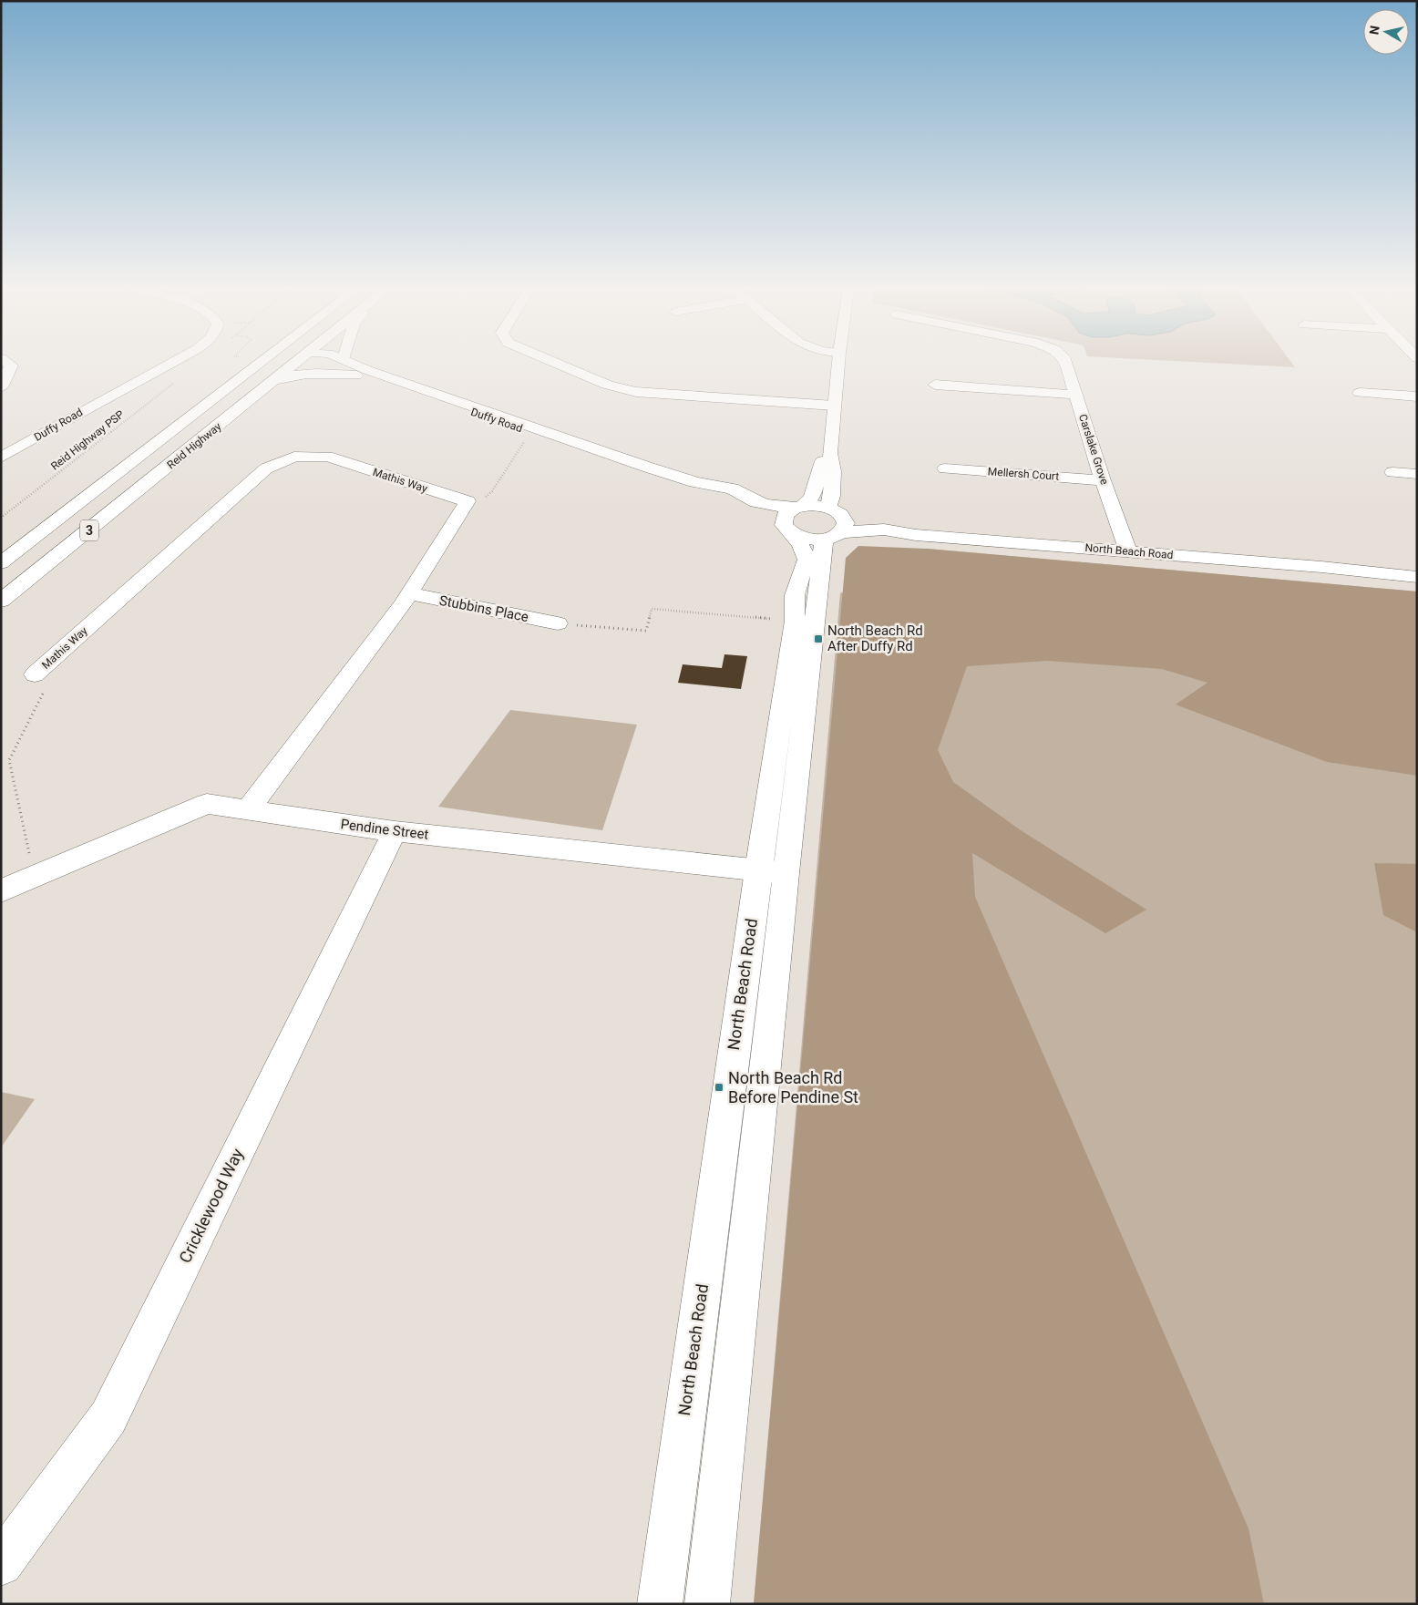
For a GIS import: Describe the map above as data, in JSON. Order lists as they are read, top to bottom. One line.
{"streets":{"main road":["Duffy Road","Reid Highway","Carslake Grove","Mellersh Court","Mathis Way","3","North Beach Road","Stubbins Place","Pendine Street","Cricklewood Way"],"path":["Reid Highway PSP"]},"crossings":[["Duffy Road","North Beach Road"],["Carslake Grove","Mellersh Court"],["Carslake Grove","North Beach Road"],["North Beach Road","Pendine Street"],["Pendine Street","Cricklewood Way"]],"places":{"transit":["North Beach Rd After Duffy Rd","North Beach Rd Before Pendine St"]},"north":"left"}
